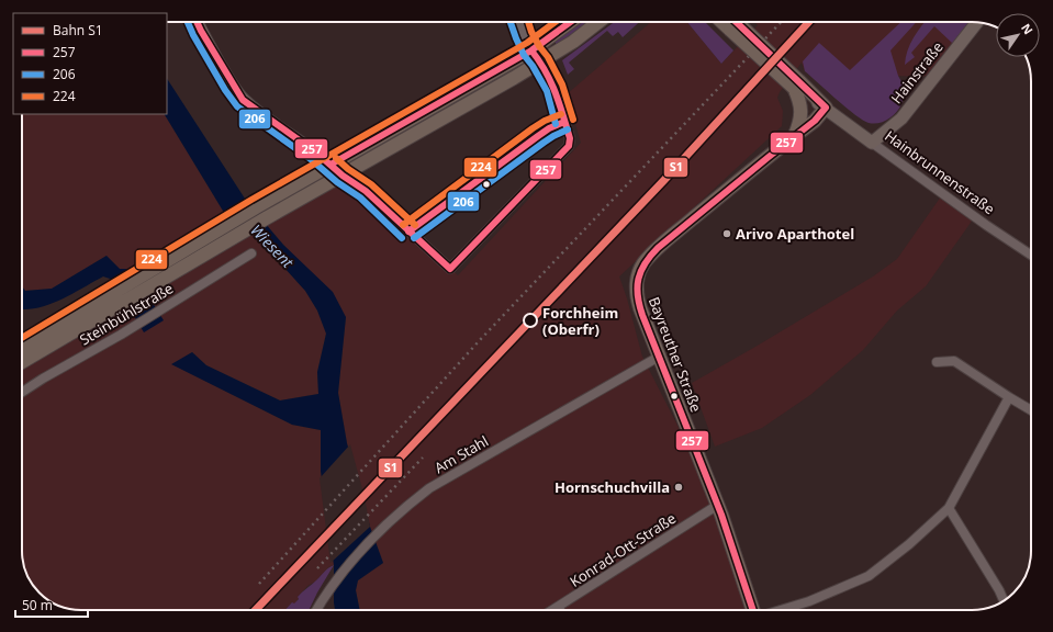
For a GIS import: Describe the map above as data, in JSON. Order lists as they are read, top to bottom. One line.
{"streets":{"main road":["Bayreuther Straße"],"street":["Hainstraße","Hainbrunnenstraße","Steinbühlstraße","Am Stahl","Konrad-Ott-Straße"]},"crossings":[["Hainstraße","Hainbrunnenstraße"],["Hainbrunnenstraße","Bayreuther Straße"],["Bayreuther Straße","Am Stahl"],["Bayreuther Straße","Konrad-Ott-Straße"]],"water":["Wiesent"],"places":["Arivo Aparthotel","Forchheim (Oberfr)","Hornschuchvilla"],"lines":["rail line S1","transit line 257","transit line 206","transit line 224"],"legend":["Bahn S1","257","206","224"],"scale_bar":"50 m","north":"top right"}
